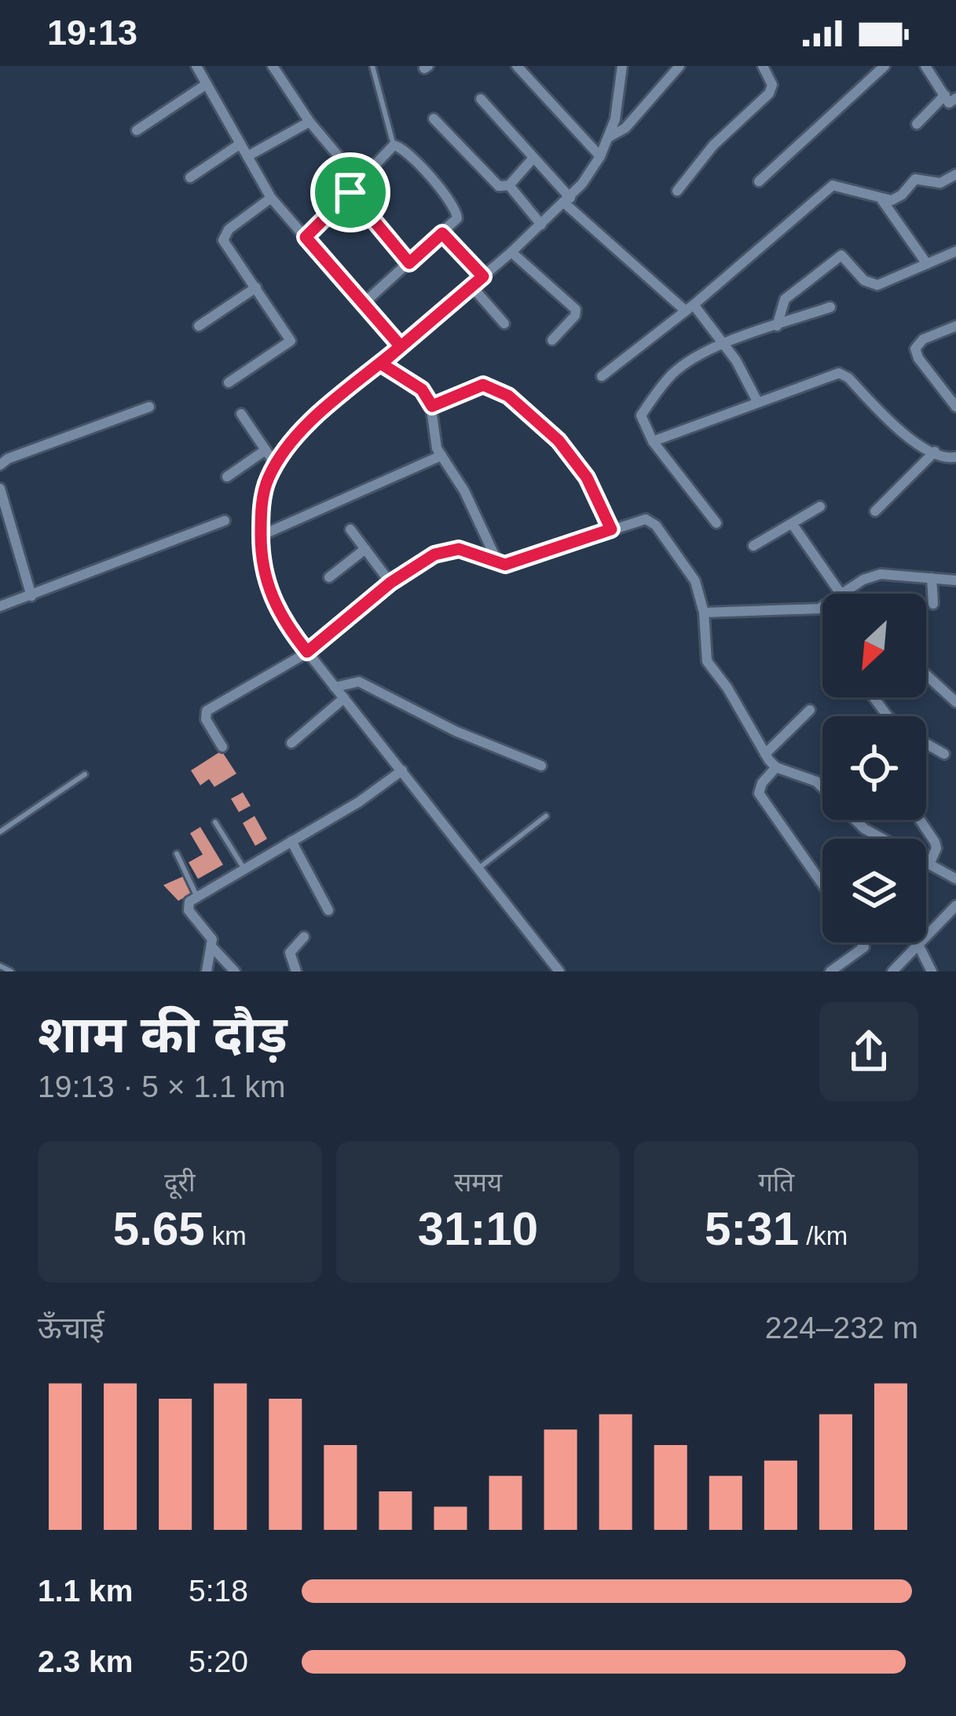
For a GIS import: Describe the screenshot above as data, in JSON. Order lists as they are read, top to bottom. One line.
{"north":"bottom left","page":{"status":"19:13","heading":["शाम की दौड़","19:13 · 5 × 1.1 km"],"stats":[["दूरी","5.65 km"],["समय","31:10"],["गति","5:31 /km"]],"chart":["ऊँचाई","224–232 m"],"list":[{"name":"1.1 km","note":"5:18"},{"name":"2.3 km","note":"5:20"}]}}
